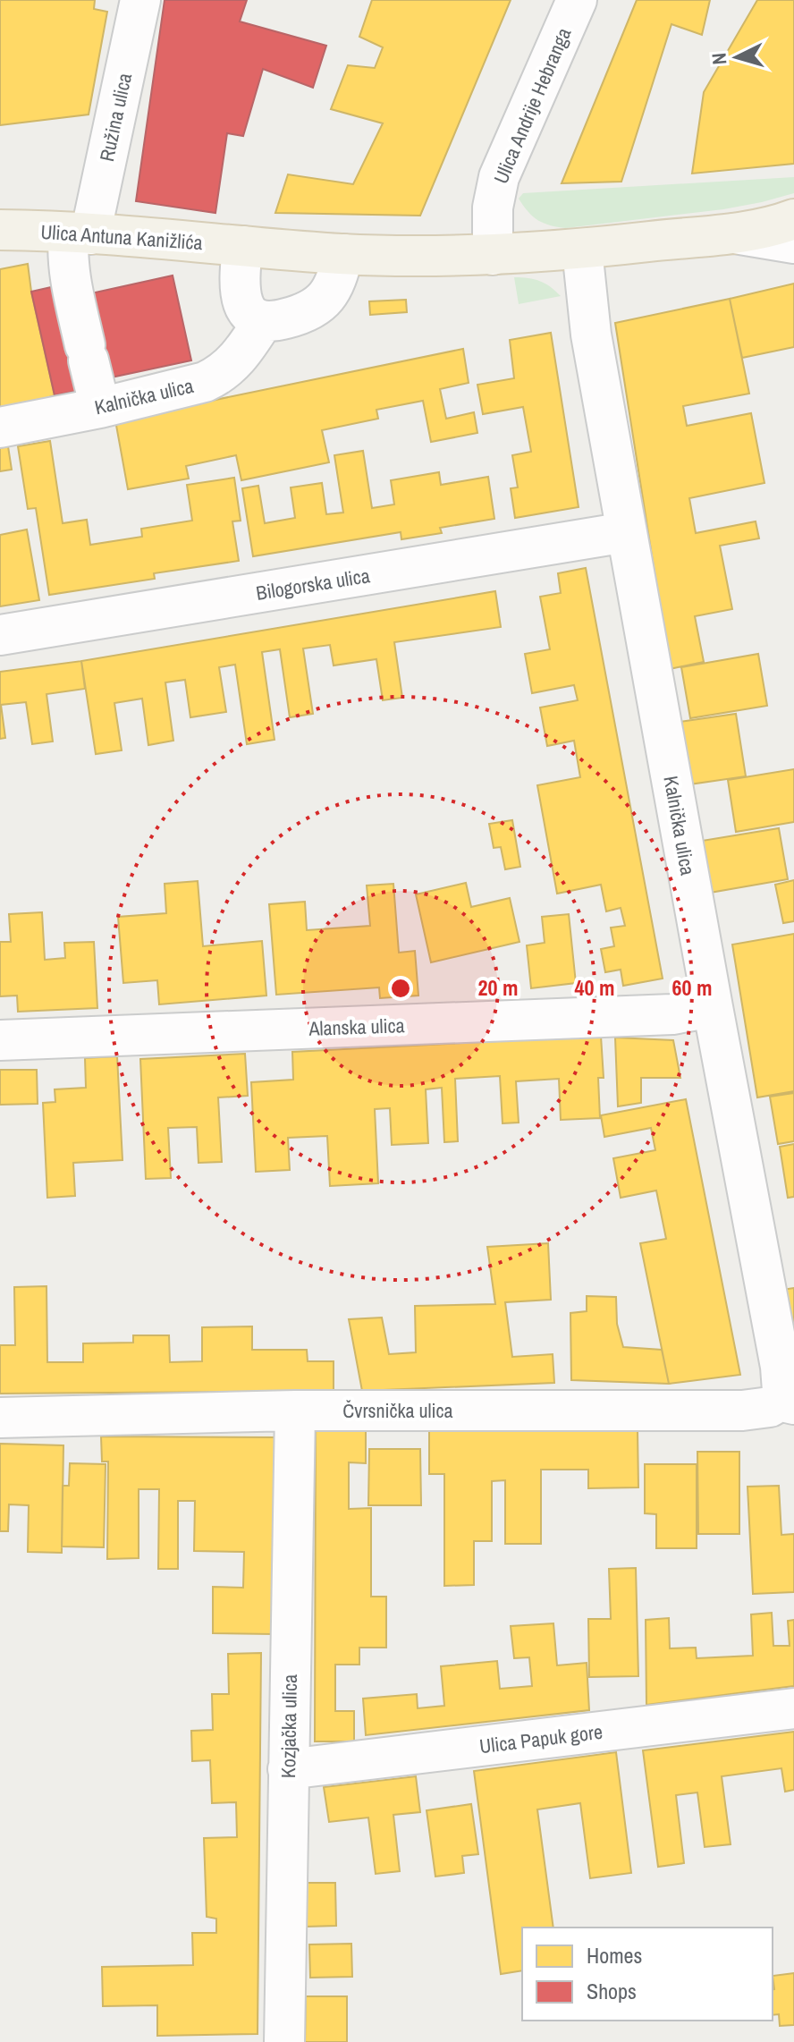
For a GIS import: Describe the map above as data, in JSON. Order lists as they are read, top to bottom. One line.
{"streets":{"main road":["Ulica Antuna Kanižlića"],"street":["Ulica Andrije Hebranga","Ružina ulica","Kalnička ulica","Bilogorska ulica","Alanska ulica","Čvrsnička ulica","Kozjačka ulica","Ulica Papuk gore"]},"crossings":[["Ružina ulica","Ulica Antuna Kanižlića"],["Ružina ulica","Kalnička ulica"],["Kalnička ulica","Bilogorska ulica"],["Kalnička ulica","Alanska ulica"],["Kalnička ulica","Čvrsnička ulica"],["Čvrsnička ulica","Kozjačka ulica"],["Kozjačka ulica","Ulica Papuk gore"]],"legend":["Homes","Shops"],"north":"left","rings":["20 m","40 m","60 m"]}
